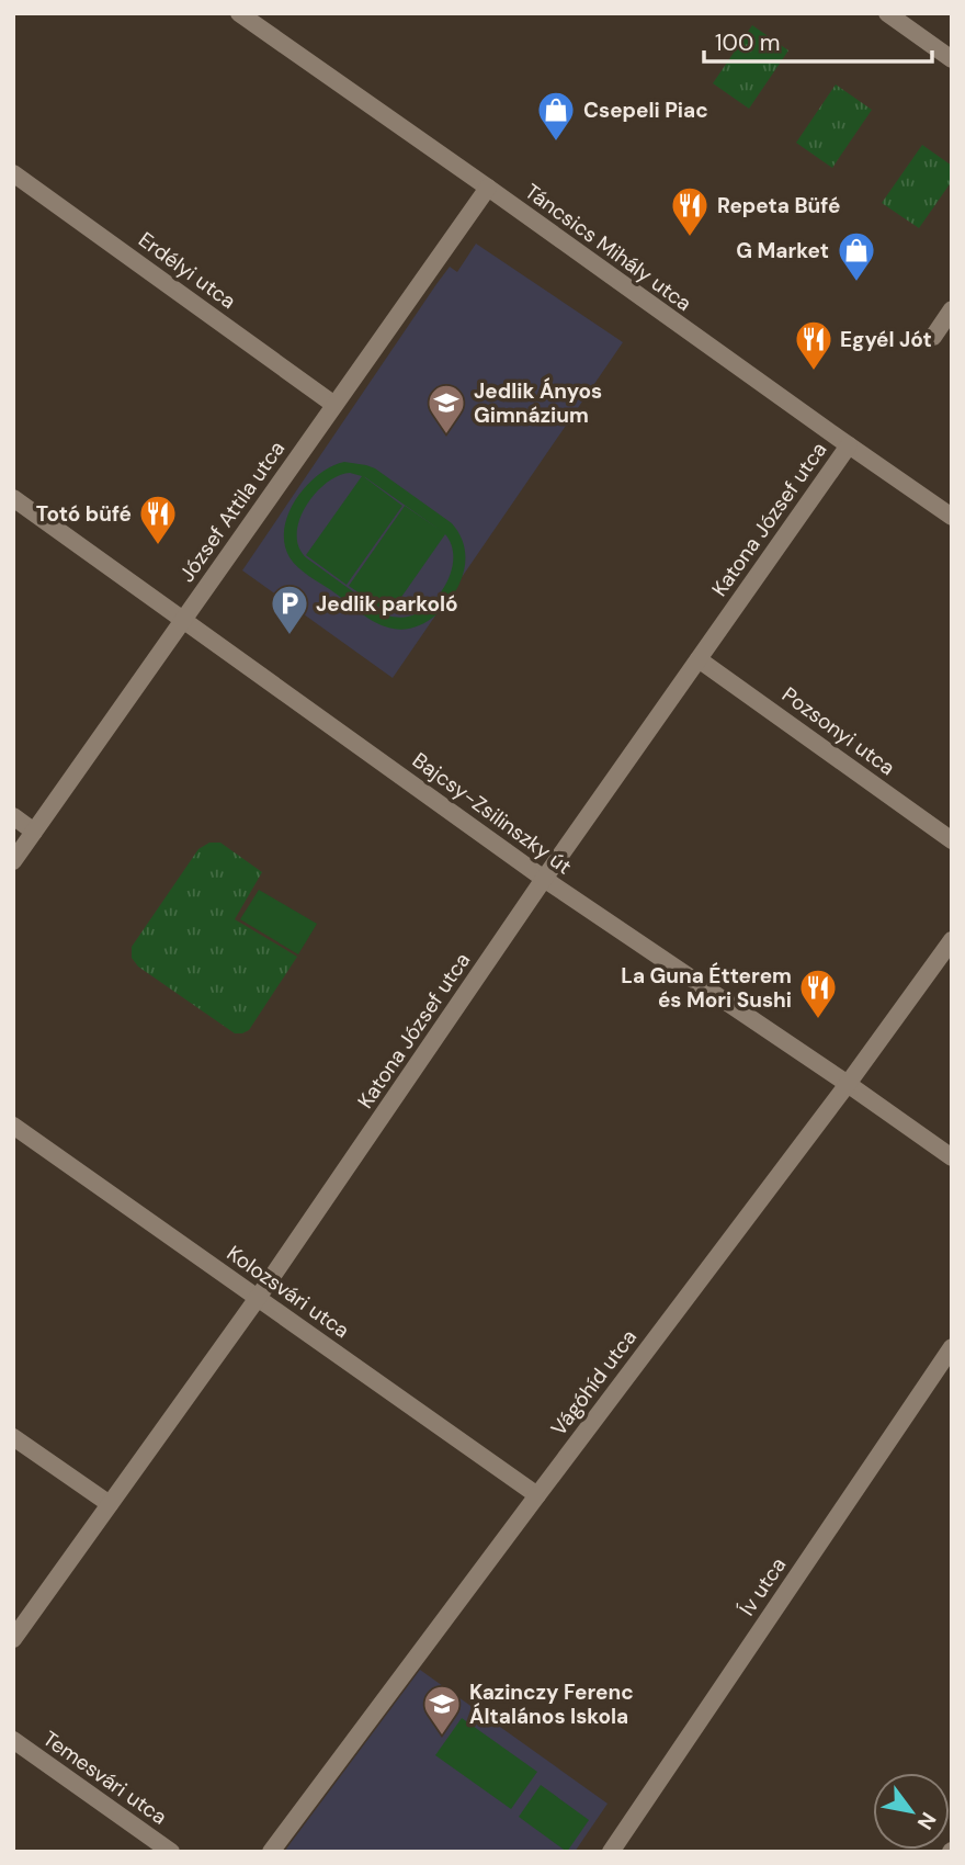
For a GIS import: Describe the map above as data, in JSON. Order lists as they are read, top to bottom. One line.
{"streets":{"street":["Táncsics Mihály utca","Erdélyi utca","József Attila utca","Katona József utca","Pozsonyi utca","Bajcsy-Zsilinszky út","Kolozsvári utca","Vágóhíd utca","Ív utca","Temesvári utca"]},"crossings":[["Táncsics Mihály utca","József Attila utca"],["Táncsics Mihály utca","Katona József utca"],["Erdélyi utca","József Attila utca"],["József Attila utca","Bajcsy-Zsilinszky út"],["Katona József utca","Pozsonyi utca"],["Katona József utca","Bajcsy-Zsilinszky út"],["Katona József utca","Kolozsvári utca"],["Bajcsy-Zsilinszky út","Vágóhíd utca"],["Kolozsvári utca","Vágóhíd utca"]],"places":{"shop":["Csepeli Piac","G Market"],"restaurant":["Repeta Büfé","Egyél Jót","Totó büfé","La Guna Étterem és Mori Sushi"],"school or university":["Jedlik Ányos Gimnázium","Kazinczy Ferenc Általános Iskola"],"parking":["Jedlik parkoló"]},"scale_bar":"100 m","north":"bottom right"}
